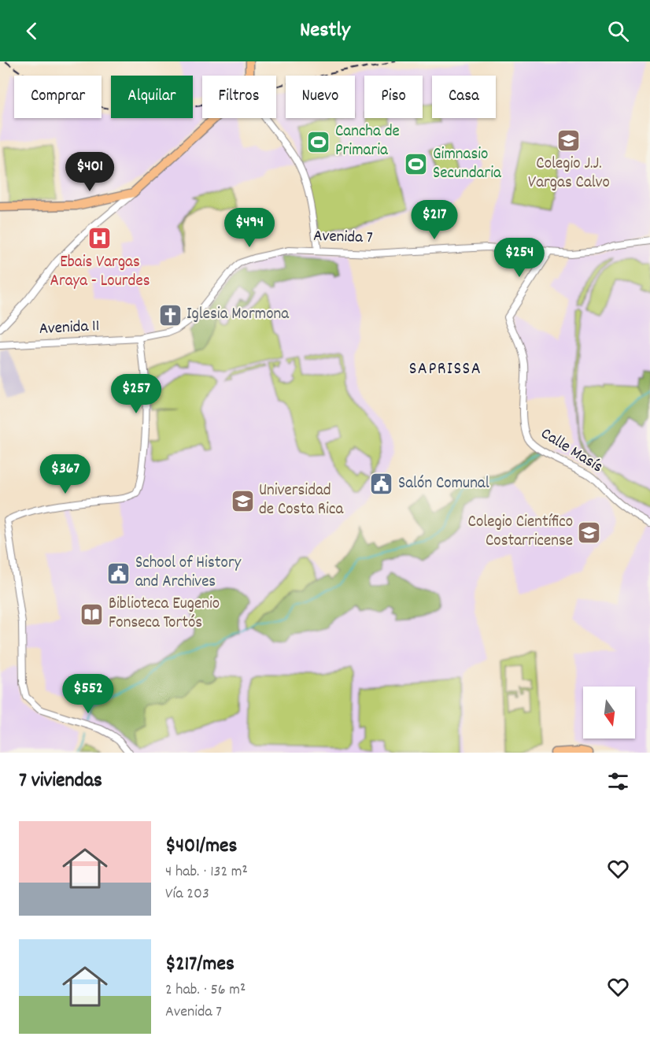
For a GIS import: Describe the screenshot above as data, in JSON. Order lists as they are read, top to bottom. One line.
{"streets":{"street":["Avenida 7","Avenida 11","Calle Masís"]},"crossings":[["Avenida 7","Avenida 11"],["Avenida 7","Calle Masís"]],"districts":["SAPRISSA"],"places":{"school or university":["Colegio J.J. Vargas Calvo","Universidad de Costa Rica","Colegio Científico Costarricense"],"sports":["Cancha de Primaria","Gimnasio Secundaria"],"hospital":["Ebais Vargas Araya - Lourdes"],"church":["Iglesia Mormona"],"public building":["Salón Comunal","School of History and Archives"],"library":["Biblioteca Eugenio Fonseca Tortós"]},"north":"bottom","page":{"header":"Nestly","chip":["Comprar","Alquilar","Filtros","Nuevo","Piso","Casa"],"price":["$401","$217","$494","$254","$257","$367","$552"],"heading":"7 viviendas","list":[{"name":"$401/mes","note":"4 hab. · 132 m² · Vía 203"},{"name":"$217/mes","note":"2 hab. · 56 m² · Avenida 7"}]}}
